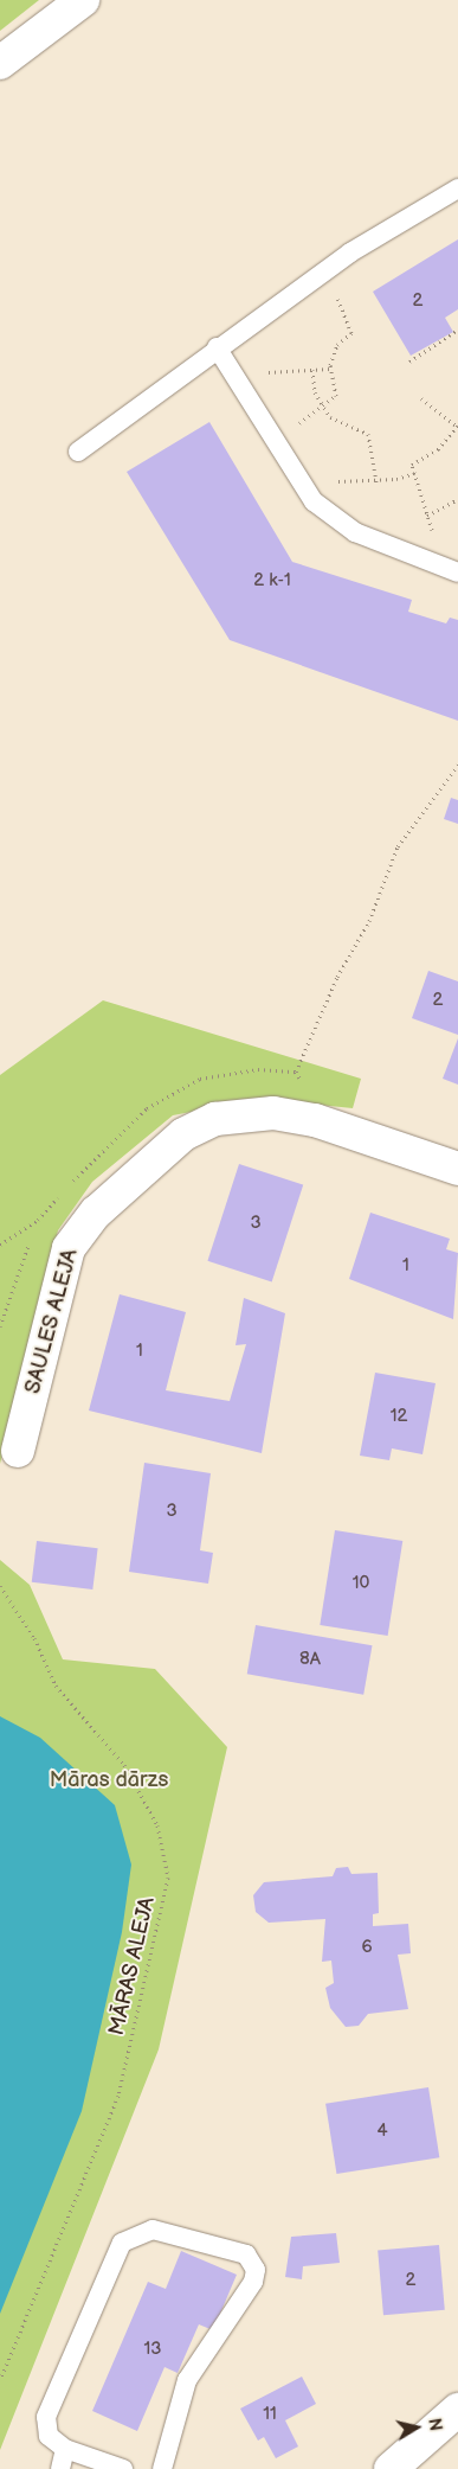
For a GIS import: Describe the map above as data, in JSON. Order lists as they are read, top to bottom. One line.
{"streets":{"street":["SAULES ALEJA"],"path":["MĀRAS ALEJA"]},"parks":["Māras dārzs"],"house_numbers":["2","2 k-1","2","3","1","1","12","3","10","8A","6","4","2","13","11"],"north":"right"}
